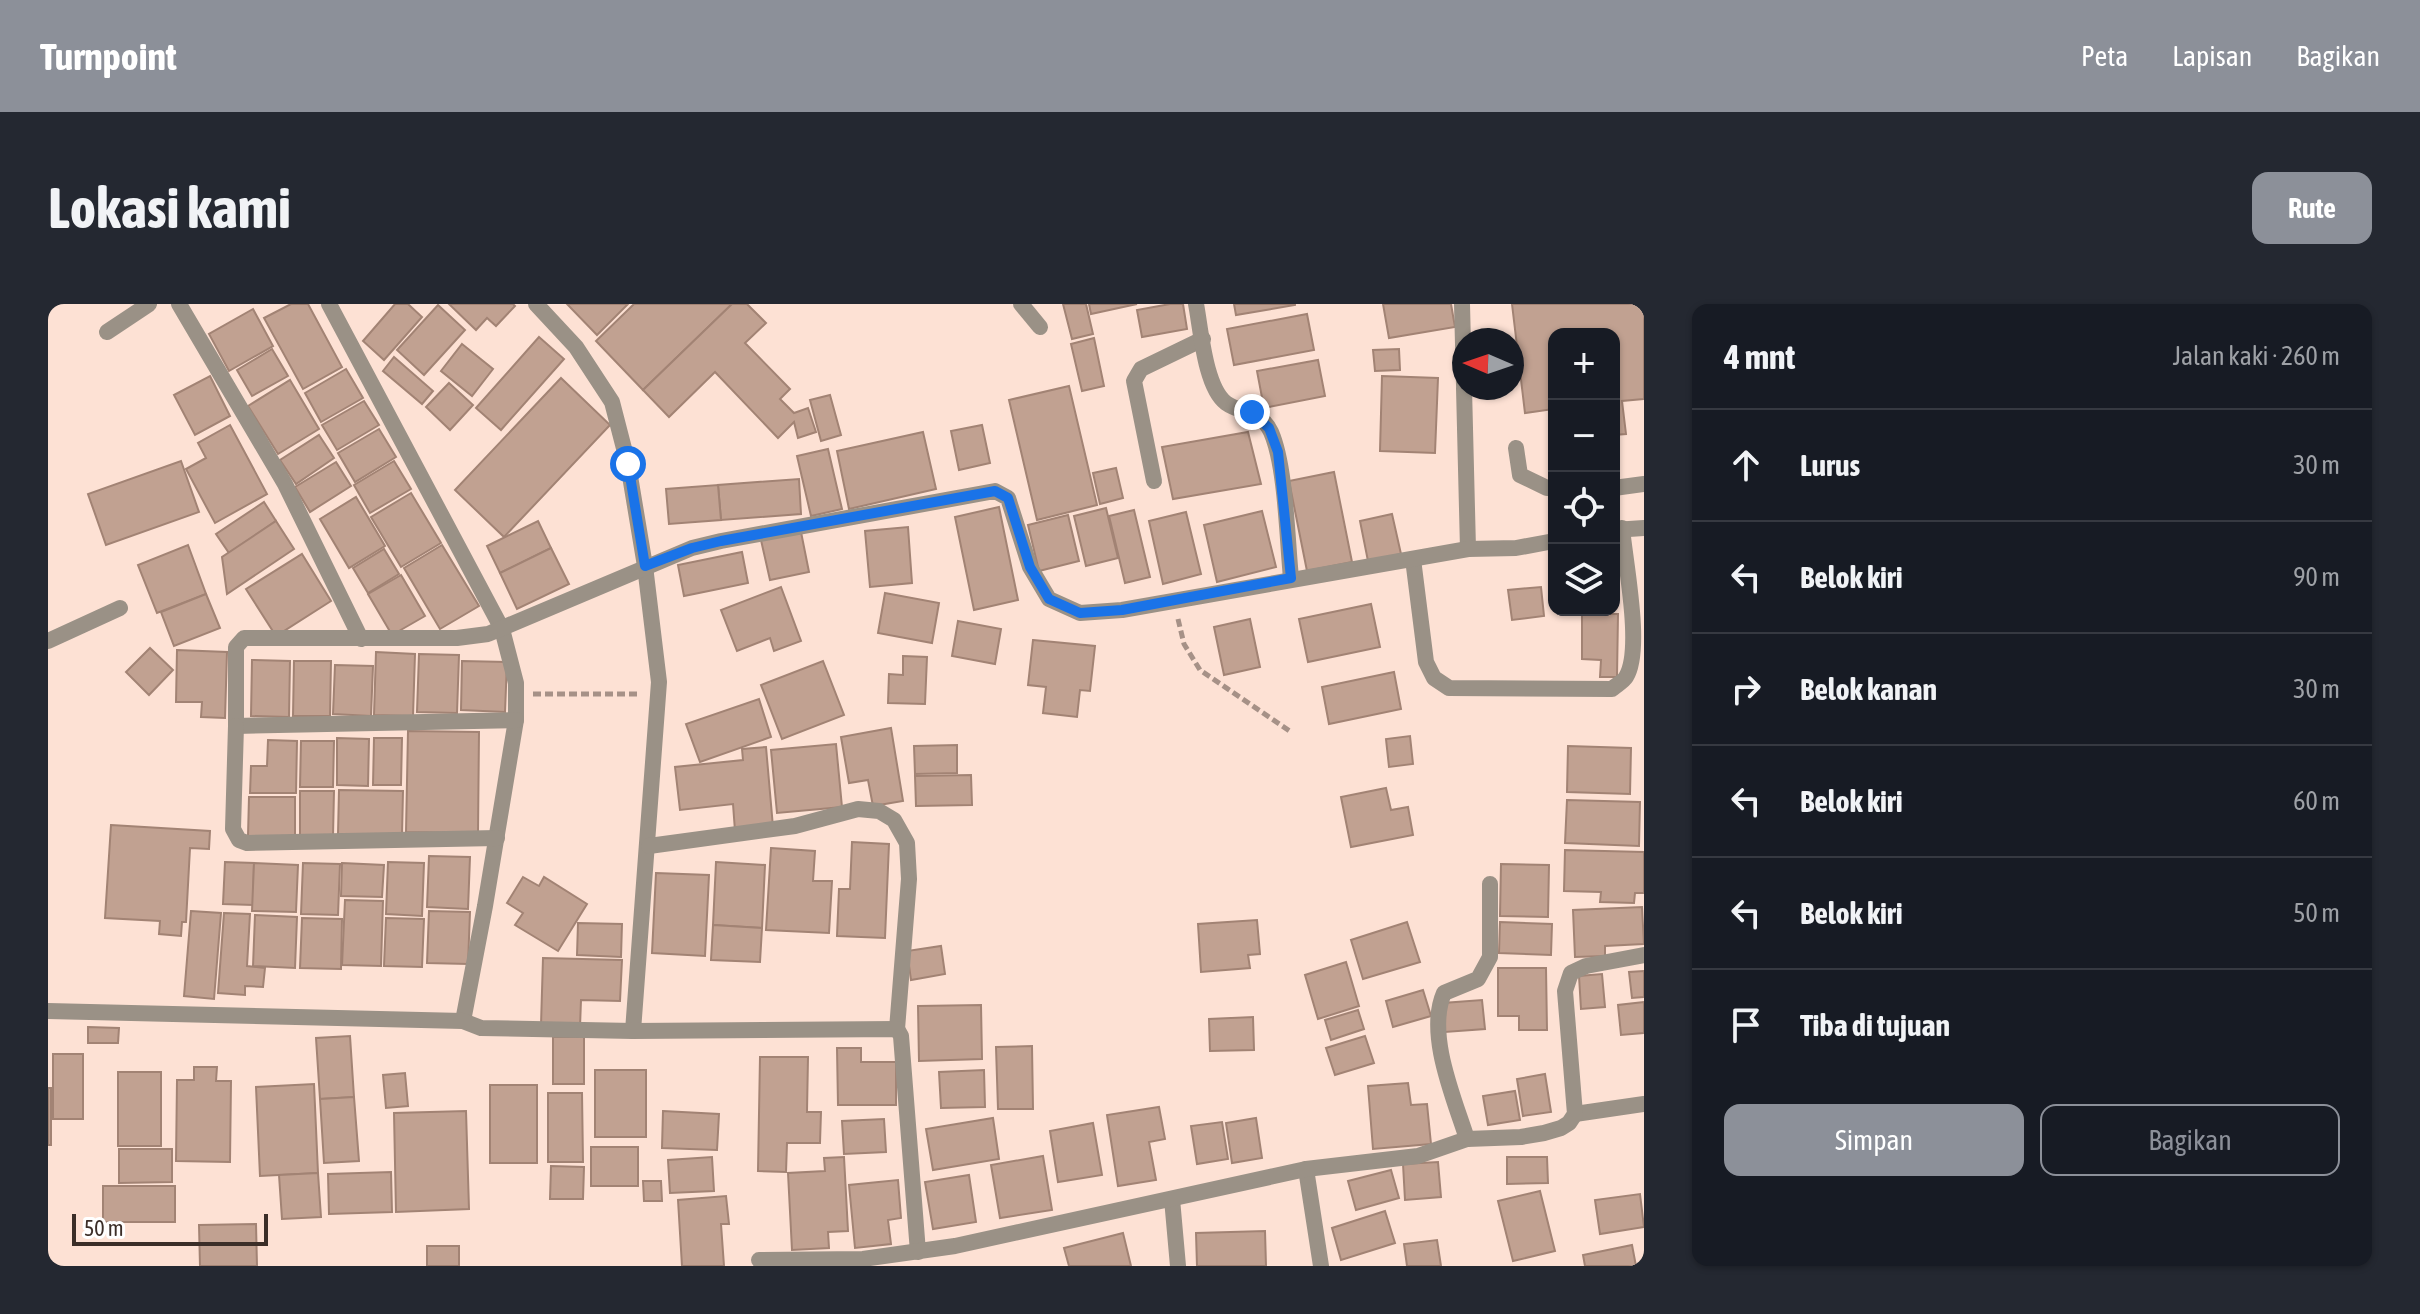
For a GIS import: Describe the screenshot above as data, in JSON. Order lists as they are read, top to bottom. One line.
{"scale_bar":"50 m","north":"left","page":{"header":"Turnpoint","nav":["Peta","Lapisan","Bagikan"],"buttons":["Rute",["Simpan","Bagikan"]],"title":"Lokasi kami","heading":["4 mnt","Jalan kaki · 260 m"],"map_buttons":["+","−"],"list":[["Lurus","30 m"],["Belok kiri","90 m"],["Belok kanan","30 m"],["Belok kiri","60 m"],["Belok kiri","50 m"],"Tiba di tujuan"],"scale":"50 m"}}
